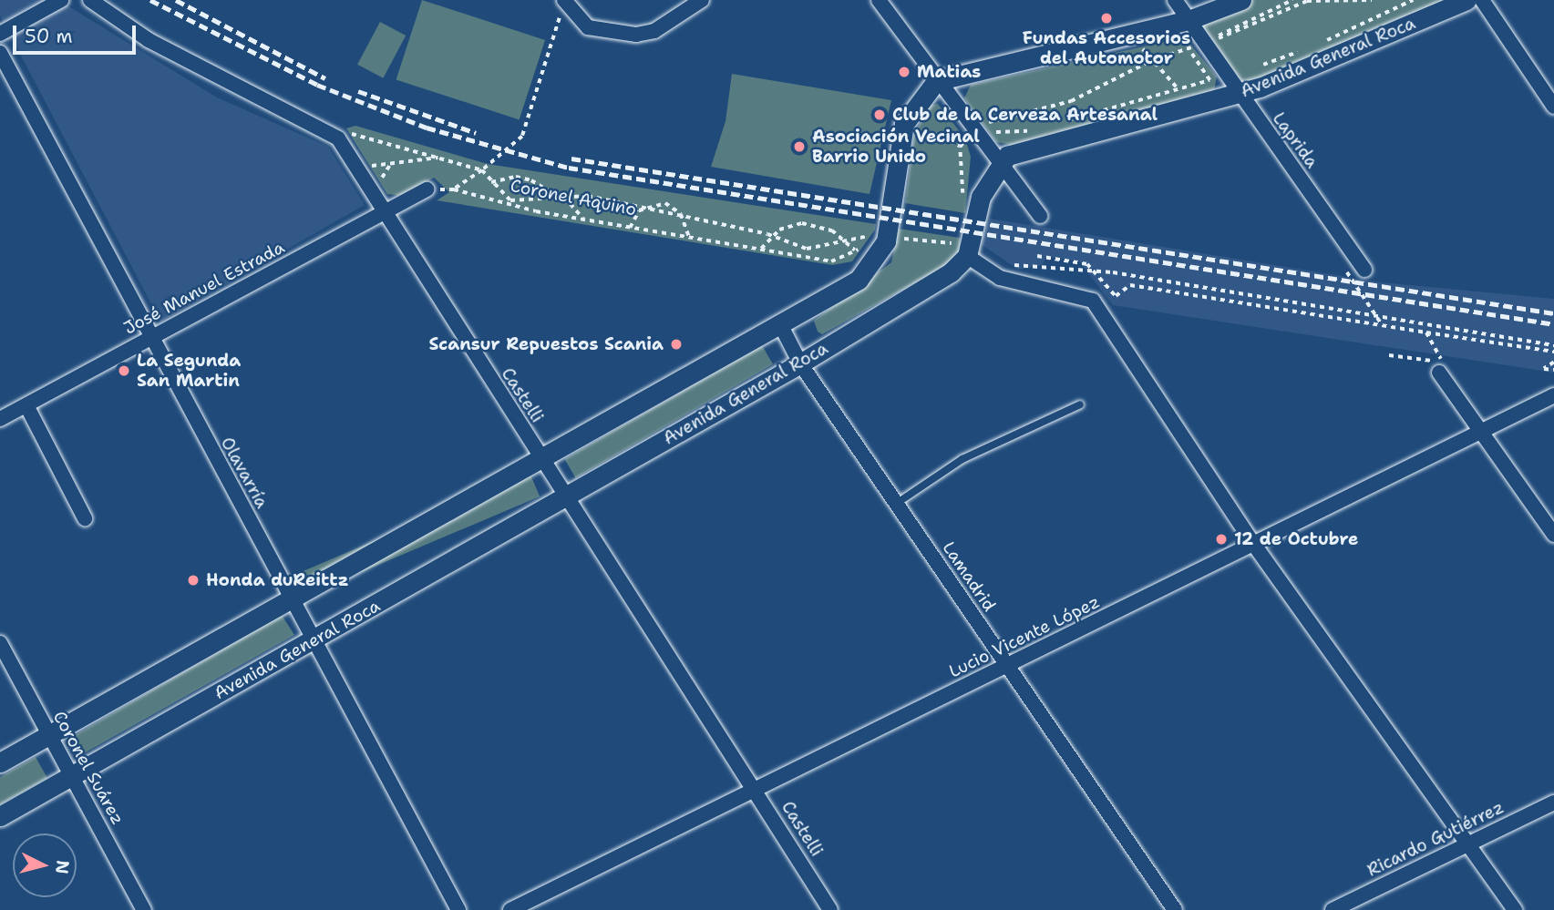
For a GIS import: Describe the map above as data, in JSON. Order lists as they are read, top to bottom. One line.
{"streets":{"main road":["Avenida General Roca"],"street":["Laprida","José Manuel Estrada","Castelli","Olavarría","Lamadrid","Lucio Vicente López","Coronel Suárez","Ricardo Gutiérrez"],"path":["Coronel Aquino"]},"crossings":[["Avenida General Roca","Laprida"],["Avenida General Roca","Castelli"],["Avenida General Roca","Olavarría"],["Avenida General Roca","Lamadrid"],["Avenida General Roca","Coronel Suárez"],["José Manuel Estrada","Castelli"],["José Manuel Estrada","Olavarría"],["Castelli","Lucio Vicente López"],["Lamadrid","Lucio Vicente López"]],"places":["Fundas Accesorios del Automotor","Matias","Club de la Cerveza Artesanal","Asociación Vecinal Barrio Unido","Scansur Repuestos Scania","La Segunda San Martin","12 de Octubre","Honda duReittz"],"scale_bar":"50 m","north":"right"}
